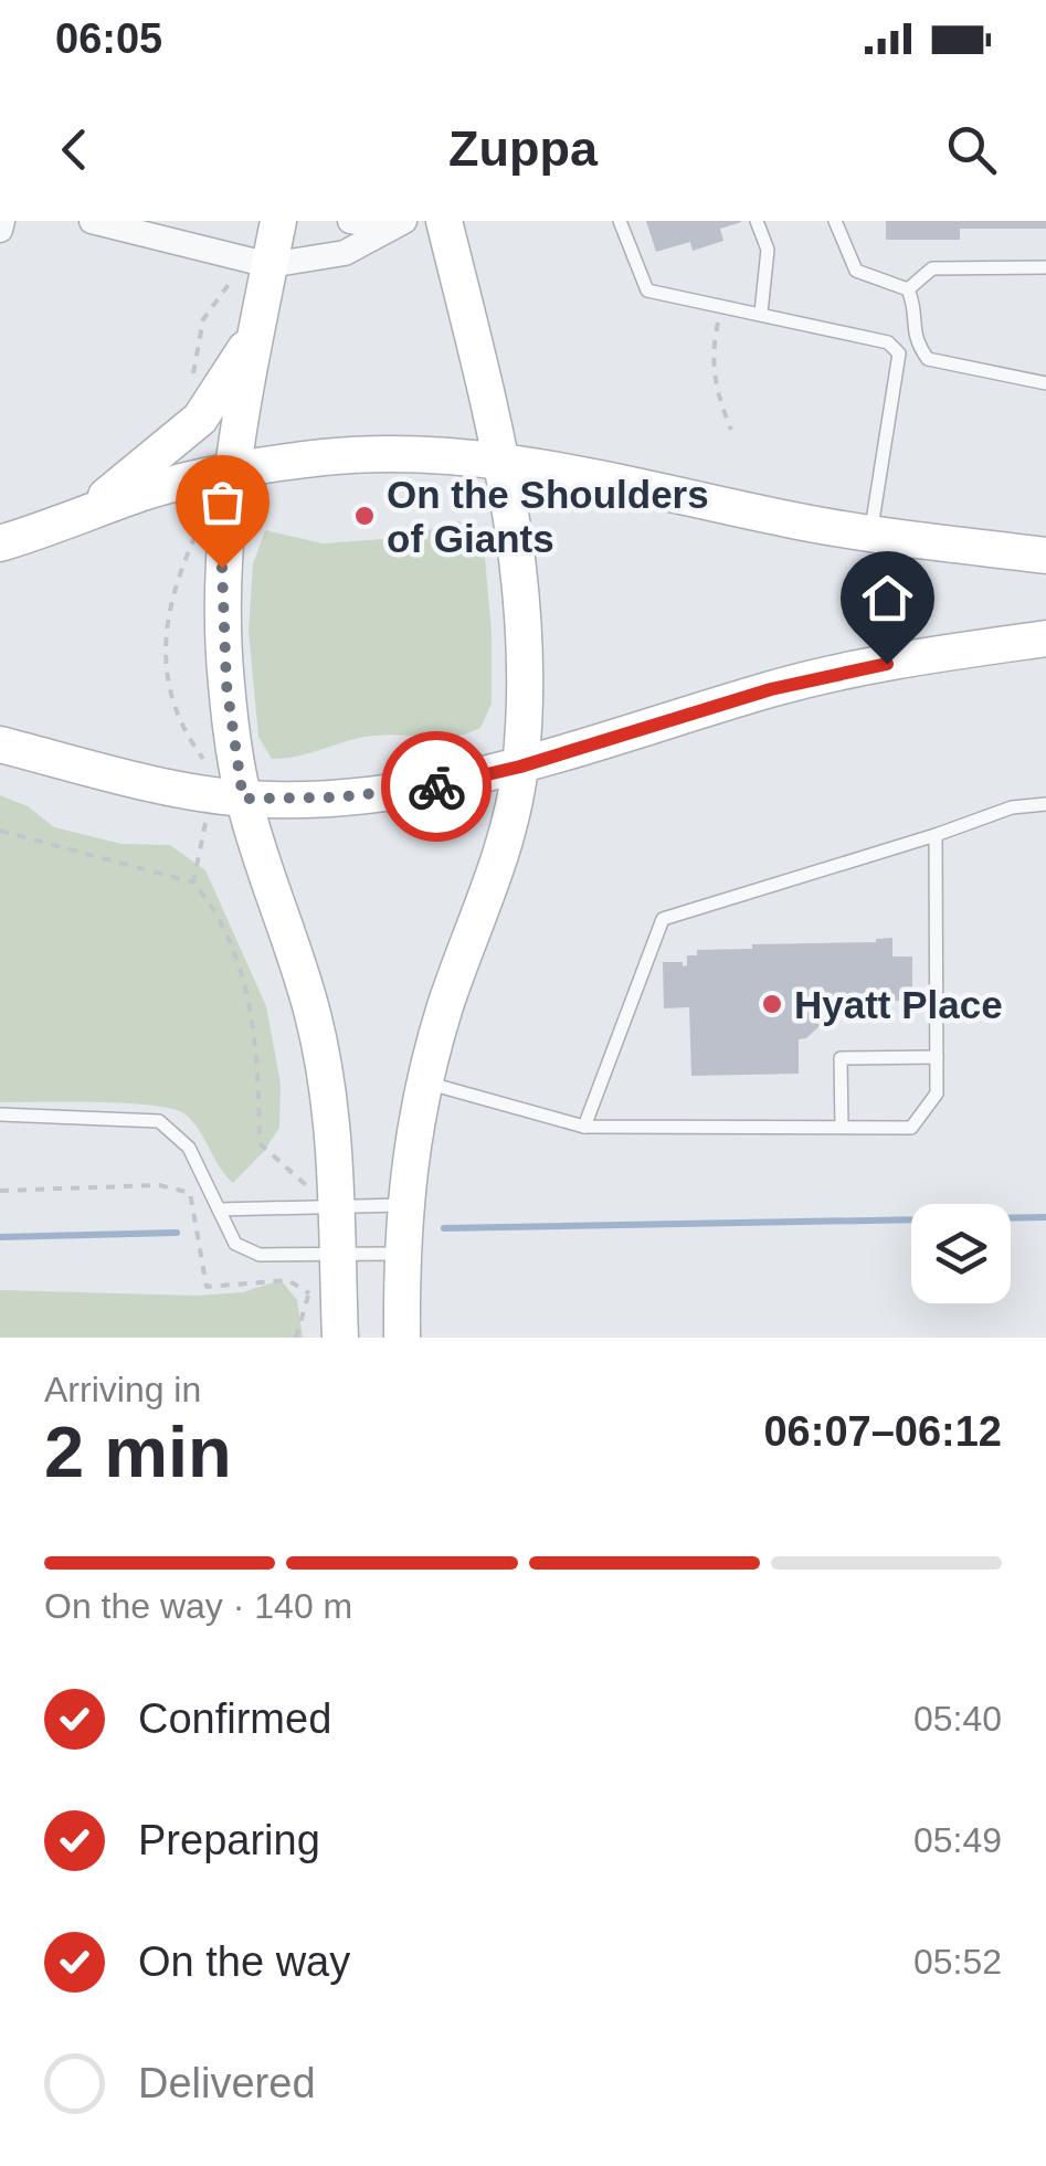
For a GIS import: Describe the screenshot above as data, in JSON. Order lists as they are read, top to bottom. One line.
{"places":["On the Shoulders of Giants","Hyatt Place"],"page":{"status":"06:05","header":"Zuppa","heading":["2 min","Arriving in","06:07–06:12"],"bar":"On the way · 140 m","list":[["Confirmed","05:40"],["Preparing","05:49"],["On the way","05:52"],"Delivered"]}}
